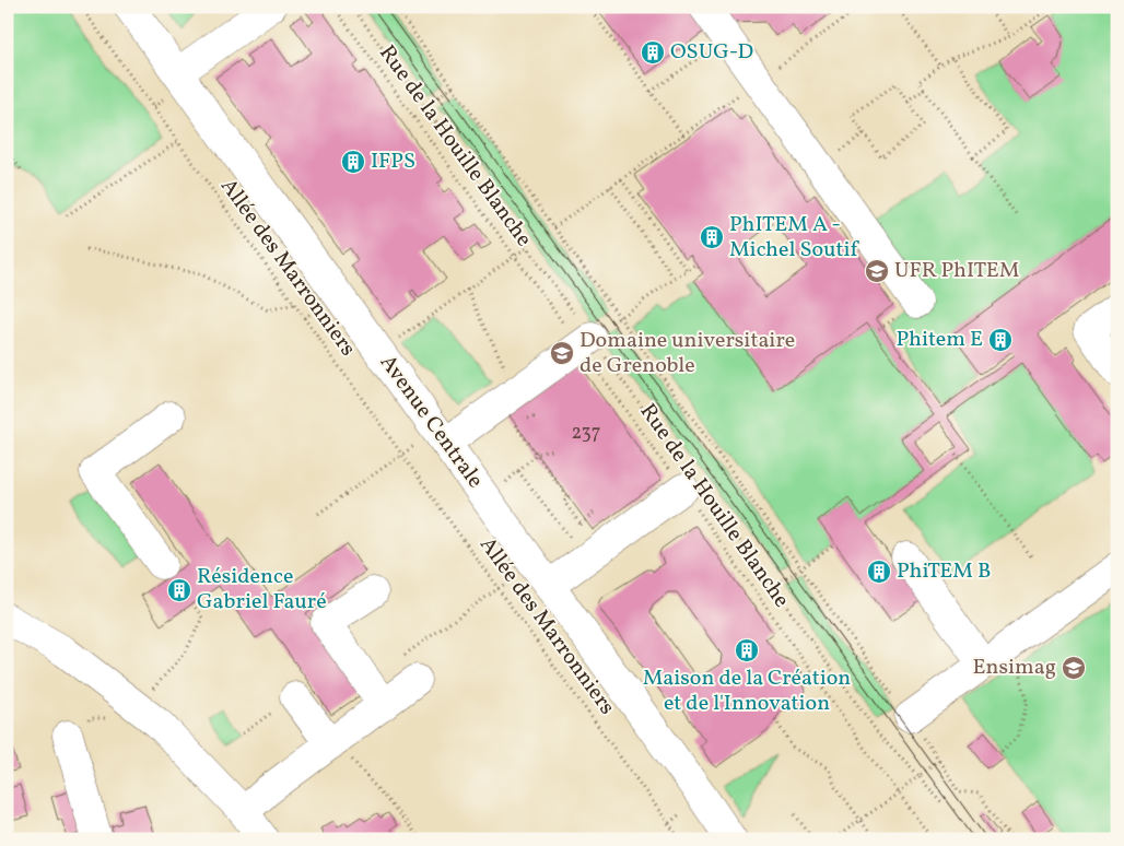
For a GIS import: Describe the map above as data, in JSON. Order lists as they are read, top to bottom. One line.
{"streets":{"street":["Avenue Centrale"],"path":["Rue de la Houille Blanche","Allée des Marronniers"]},"places":{"building":["OSUG-D","IFPS","PhITEM A - Michel Soutif","Phitem E","PhiTEM B","Résidence Gabriel Fauré","Maison de la Création et de l'Innovation"],"school or university":["UFR PhITEM","Domaine universitaire de Grenoble","Ensimag"]},"house_numbers":["237"]}
